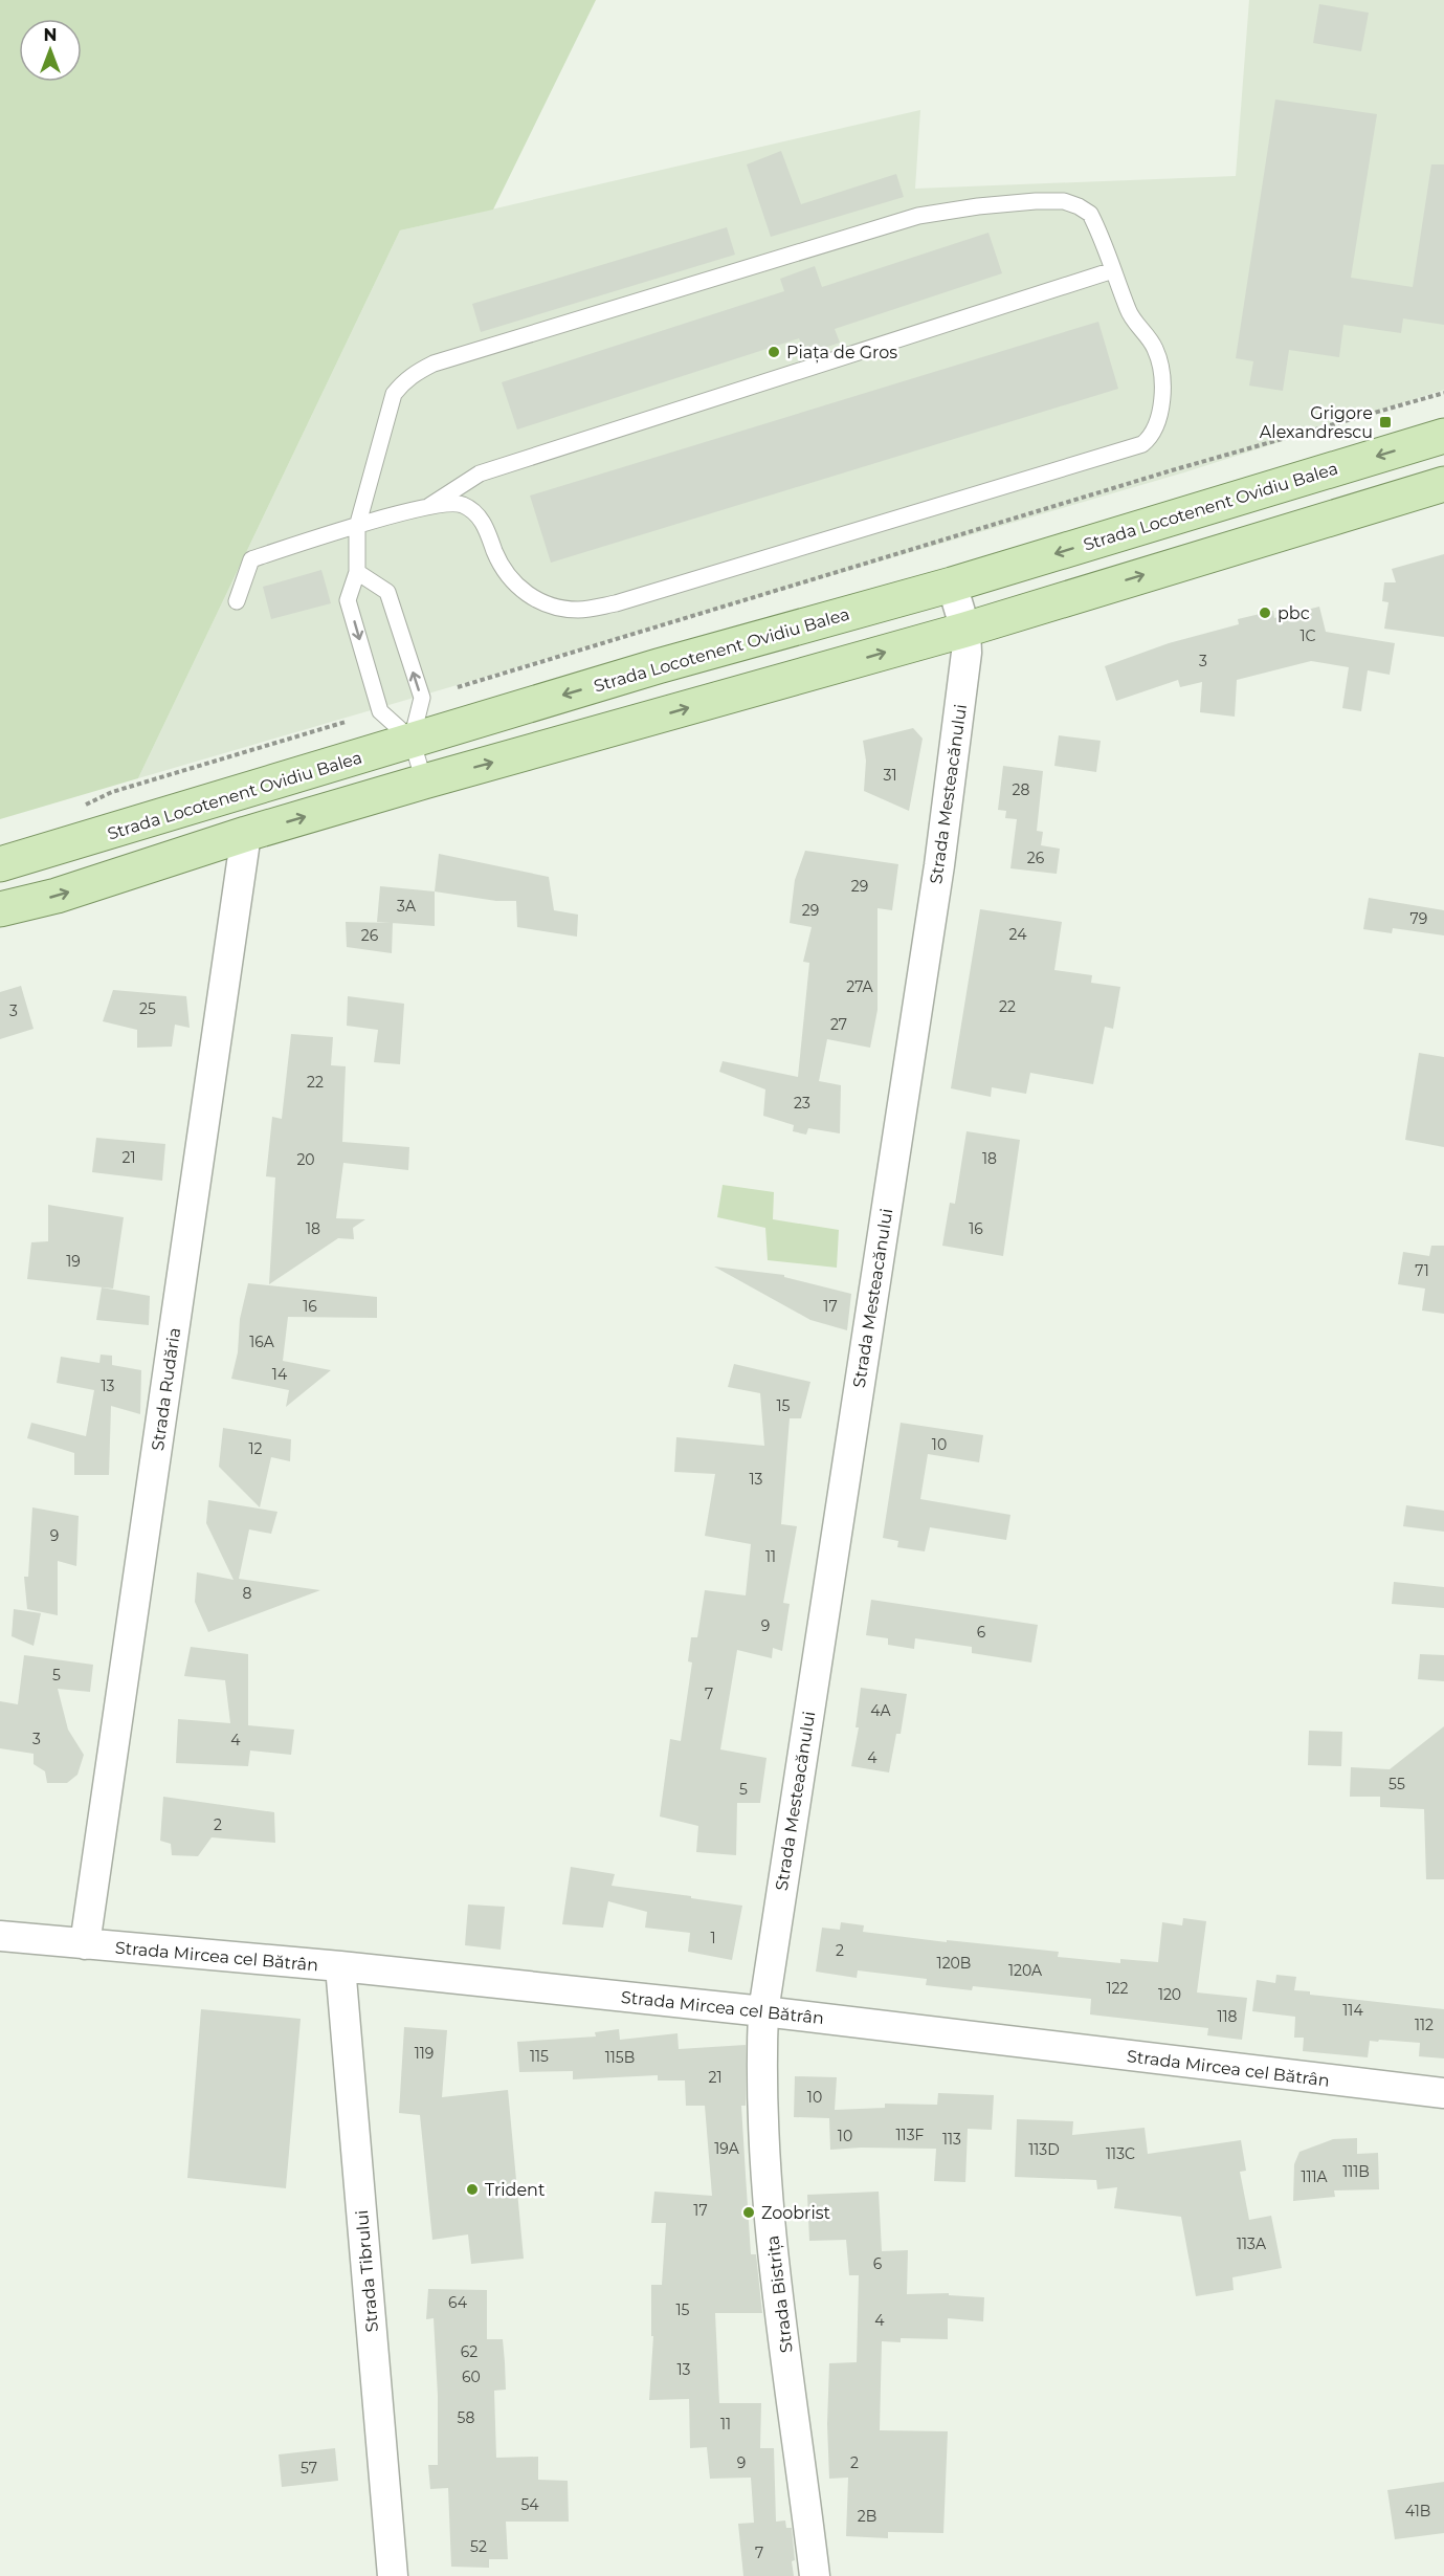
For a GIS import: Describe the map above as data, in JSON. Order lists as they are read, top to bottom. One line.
{"streets":{"main road":["Strada Locotenent Ovidiu Balea"],"street":["Strada Mesteacănului","Strada Rudăria","Strada Mircea cel Bătrân","Strada Tibrului","Strada Bistrița"]},"crossings":[["Strada Locotenent Ovidiu Balea","Strada Mesteacănului"],["Strada Mesteacănului","Strada Mircea cel Bătrân"],["Strada Mesteacănului","Strada Bistrița"],["Strada Rudăria","Strada Mircea cel Bătrân"],["Strada Mircea cel Bătrân","Strada Tibrului"],["Strada Mircea cel Bătrân","Strada Bistrița"]],"places":{"other":["Piața de Gros","pbc","Trident","Zoobrist"],"transit":["Grigore Alexandrescu"]},"house_numbers":["1C","3","31","28","26","29","3A","29","79","24","26","27A","22","25","3","27","22","23","21","18","20","18","16","19","71","16","17","16A","14","13","15","10","12","13","9","11","8","9","6","5","7","4A","3","4","4","55","5","2","1","2","120B","120A","122","120","114","118","112","119","115","115B","21","10","113F","10","113","19A","113D","113C","111B","111A","17","113A","6","64","15","4","62","13","60","58","11","9","2","57","54","41B","2B","52","7"],"north":"top"}
